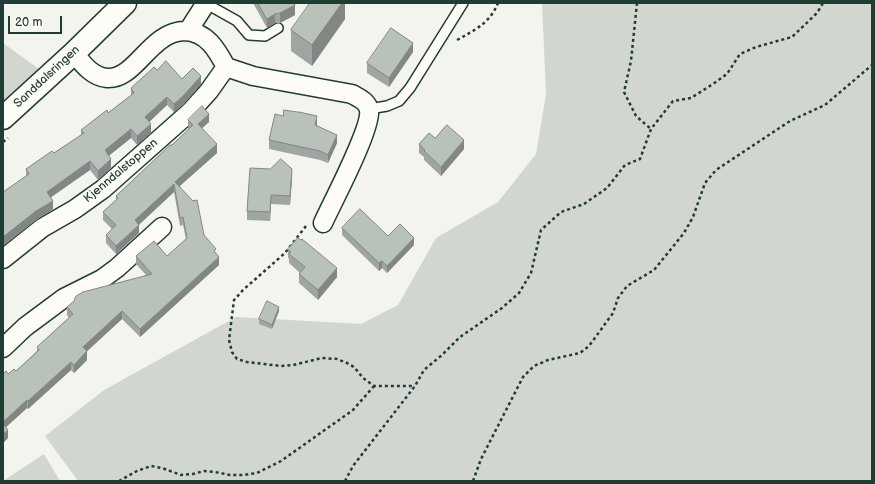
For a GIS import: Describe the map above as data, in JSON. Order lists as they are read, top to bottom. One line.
{"streets":{"main road":["Sanddalsringen"],"street":["Kjenndalstoppen"]},"scale_bar":"20 m"}
